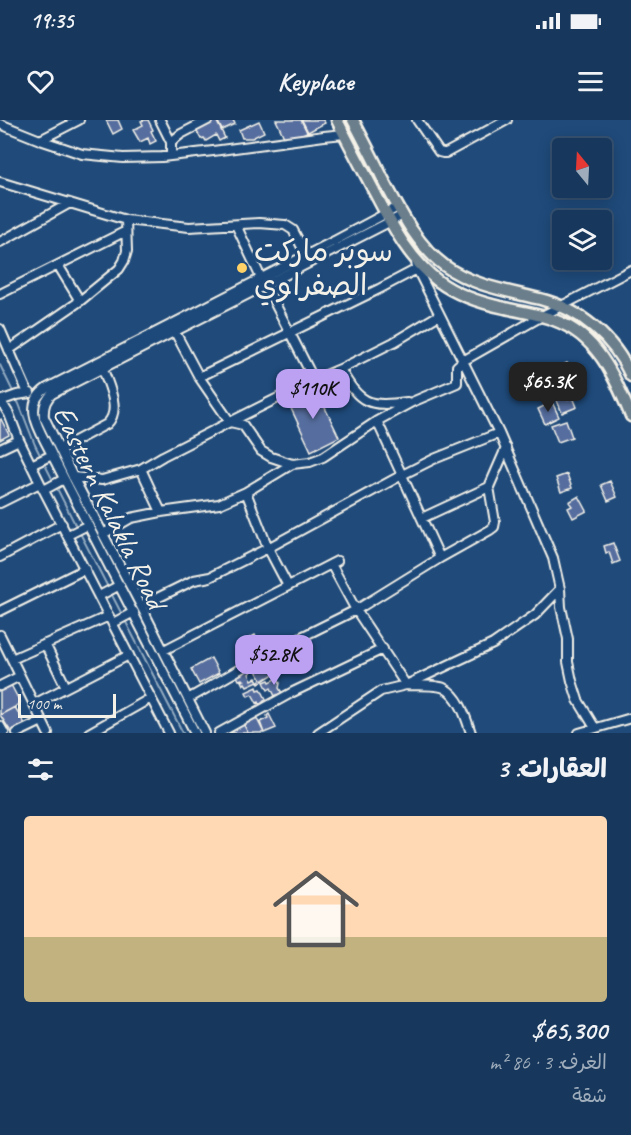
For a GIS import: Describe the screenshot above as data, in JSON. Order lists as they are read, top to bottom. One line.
{"streets":{"street":["Eastern Kalakla Road"]},"places":["سوبر ماركت الصفراوي"],"scale_bar":"100 m","north":"top","page":{"status":"19:35","header":"Keyplace","price":["$65.3K","$110K","$52.8K"],"scale":"100 m","heading":"العقارات: 3","list":[{"name":"$65,300","note":"الغرف: 3 · 86 m² · شقة"}]}}
